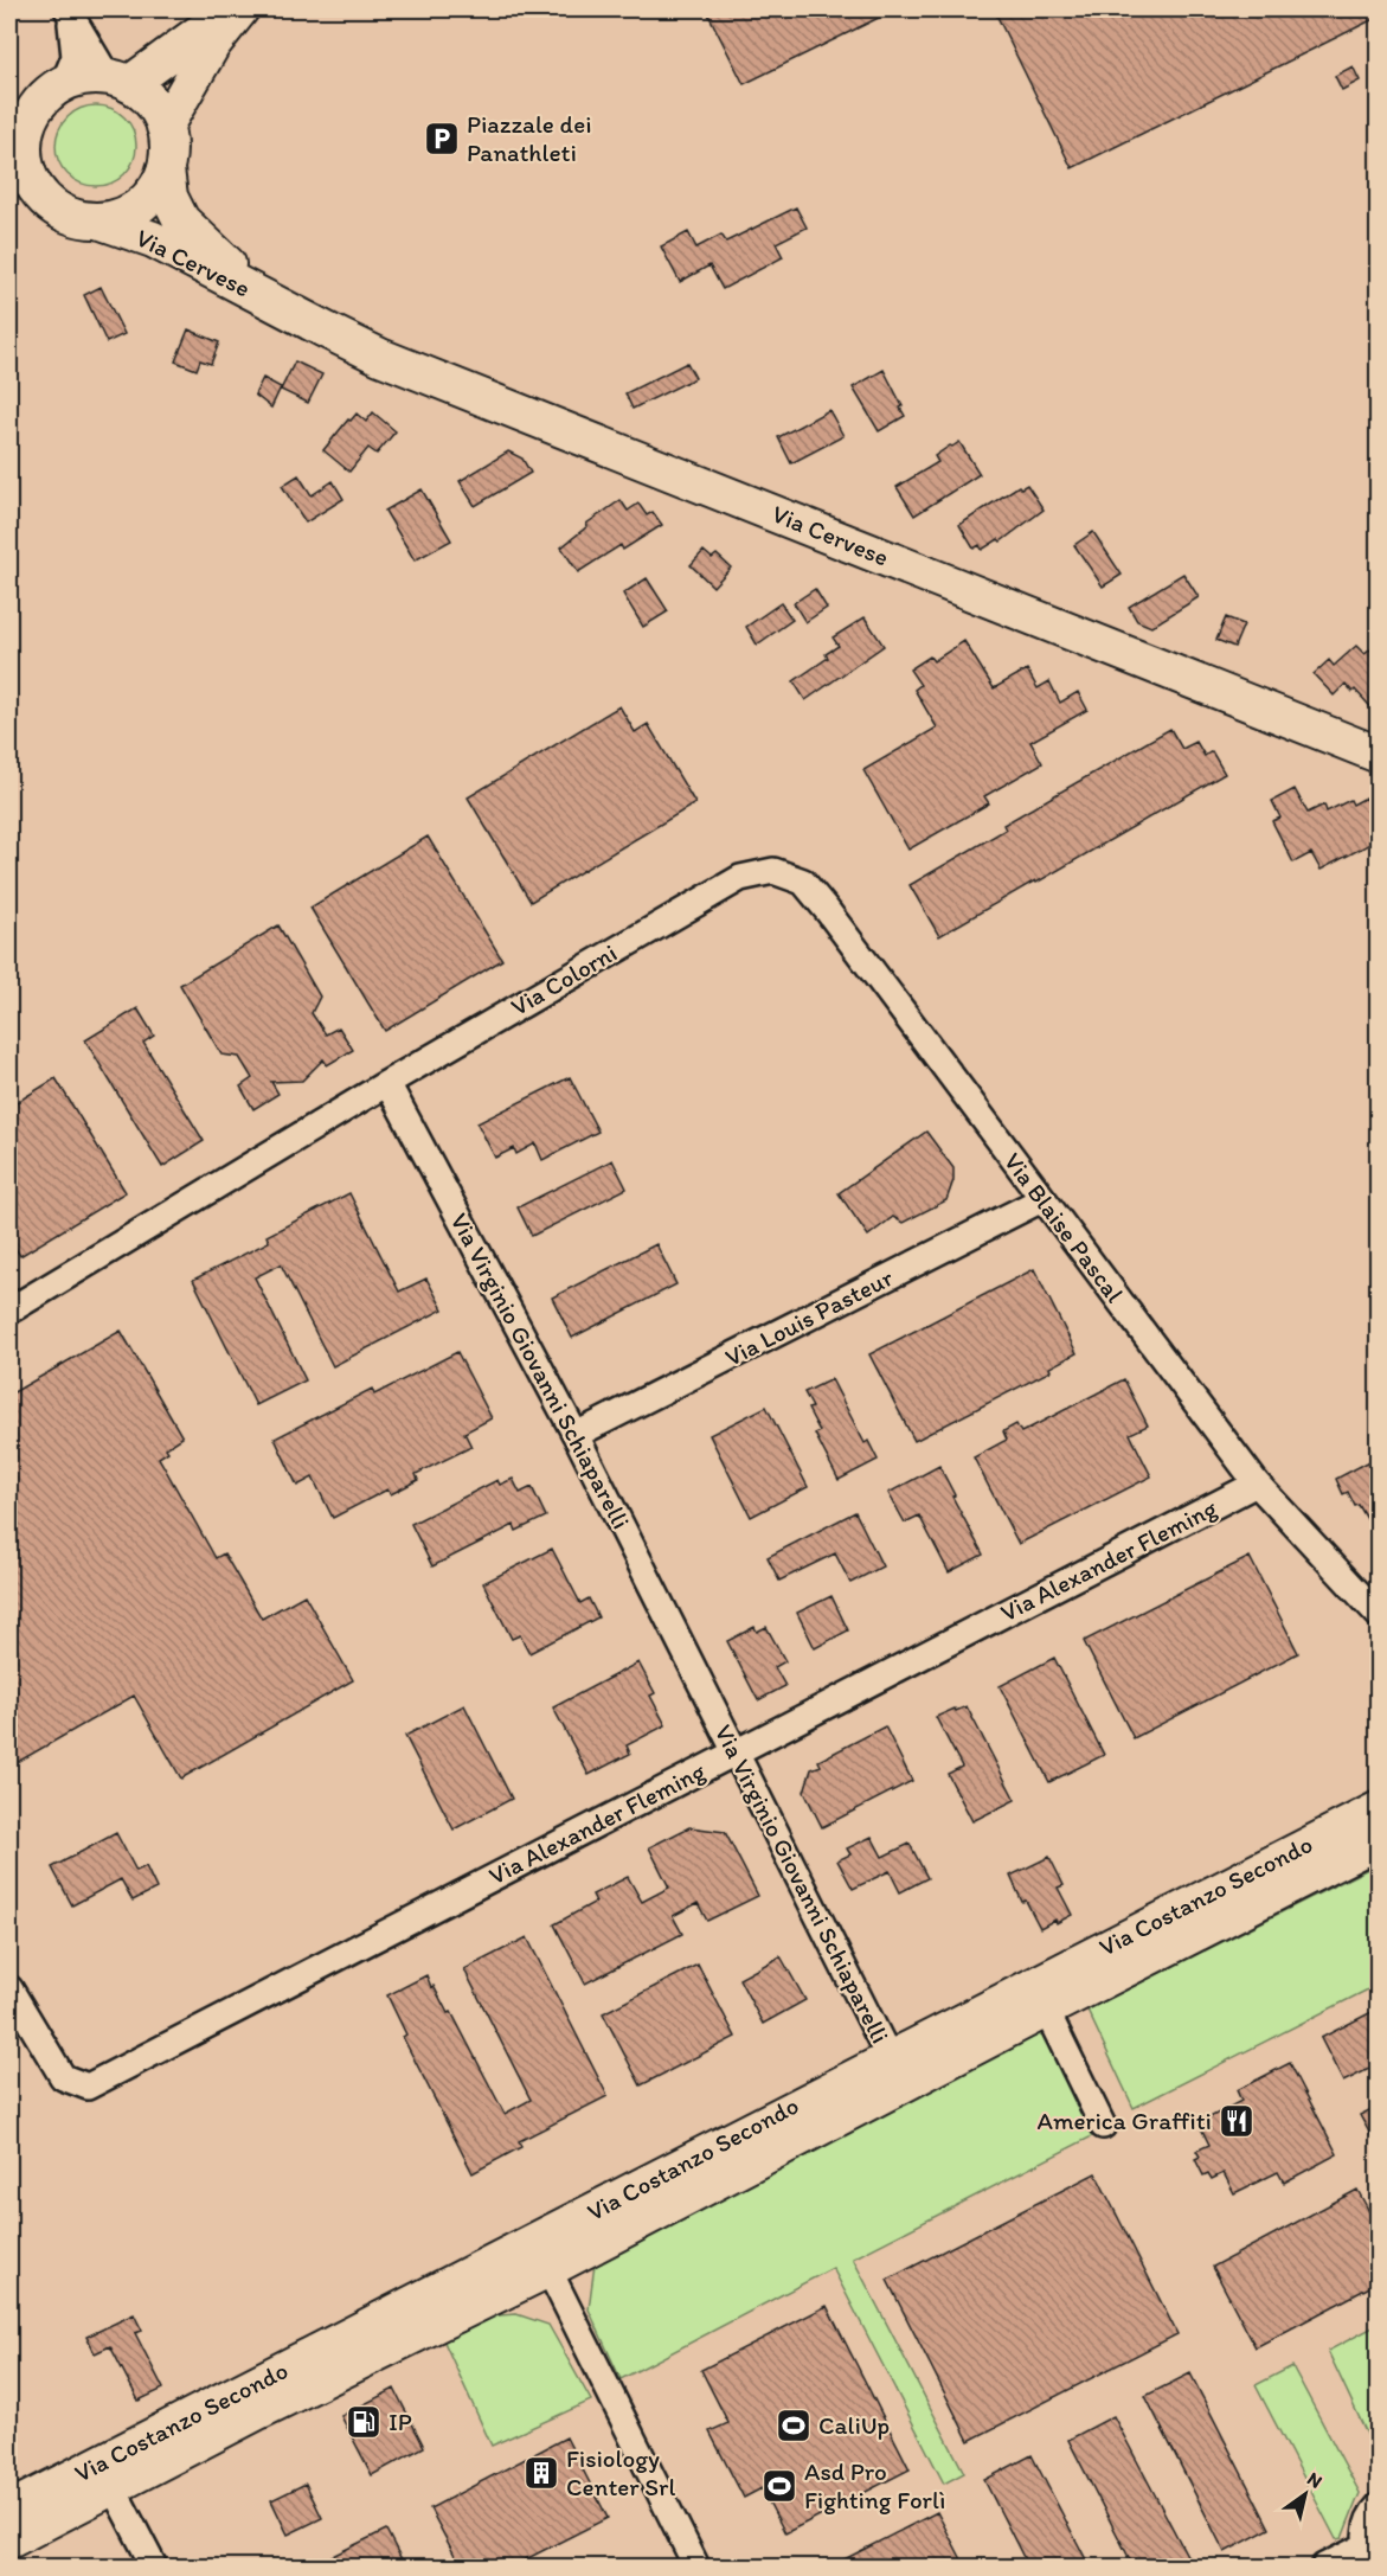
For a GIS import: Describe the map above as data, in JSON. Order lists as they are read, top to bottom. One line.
{"streets":{"street":["Via Cervese","Via Colorni","Via Blaise Pascal","Via Louis Pasteur","Via Virginio Giovanni Schiaparelli","Via Alexander Fleming","Via Costanzo Secondo"]},"crossings":[["Via Colorni","Via Blaise Pascal"],["Via Colorni","Via Virginio Giovanni Schiaparelli"],["Via Blaise Pascal","Via Louis Pasteur"],["Via Blaise Pascal","Via Alexander Fleming"],["Via Louis Pasteur","Via Virginio Giovanni Schiaparelli"],["Via Virginio Giovanni Schiaparelli","Via Alexander Fleming"],["Via Virginio Giovanni Schiaparelli","Via Costanzo Secondo"]],"places":{"parking":["Piazzale dei Panathleti"],"restaurant":["America Graffiti"],"fuel station":["IP"],"sports":["CaliUp","Asd Pro Fighting Forlì"],"building":["Fisiology Center Srl"]},"north":"top right"}
